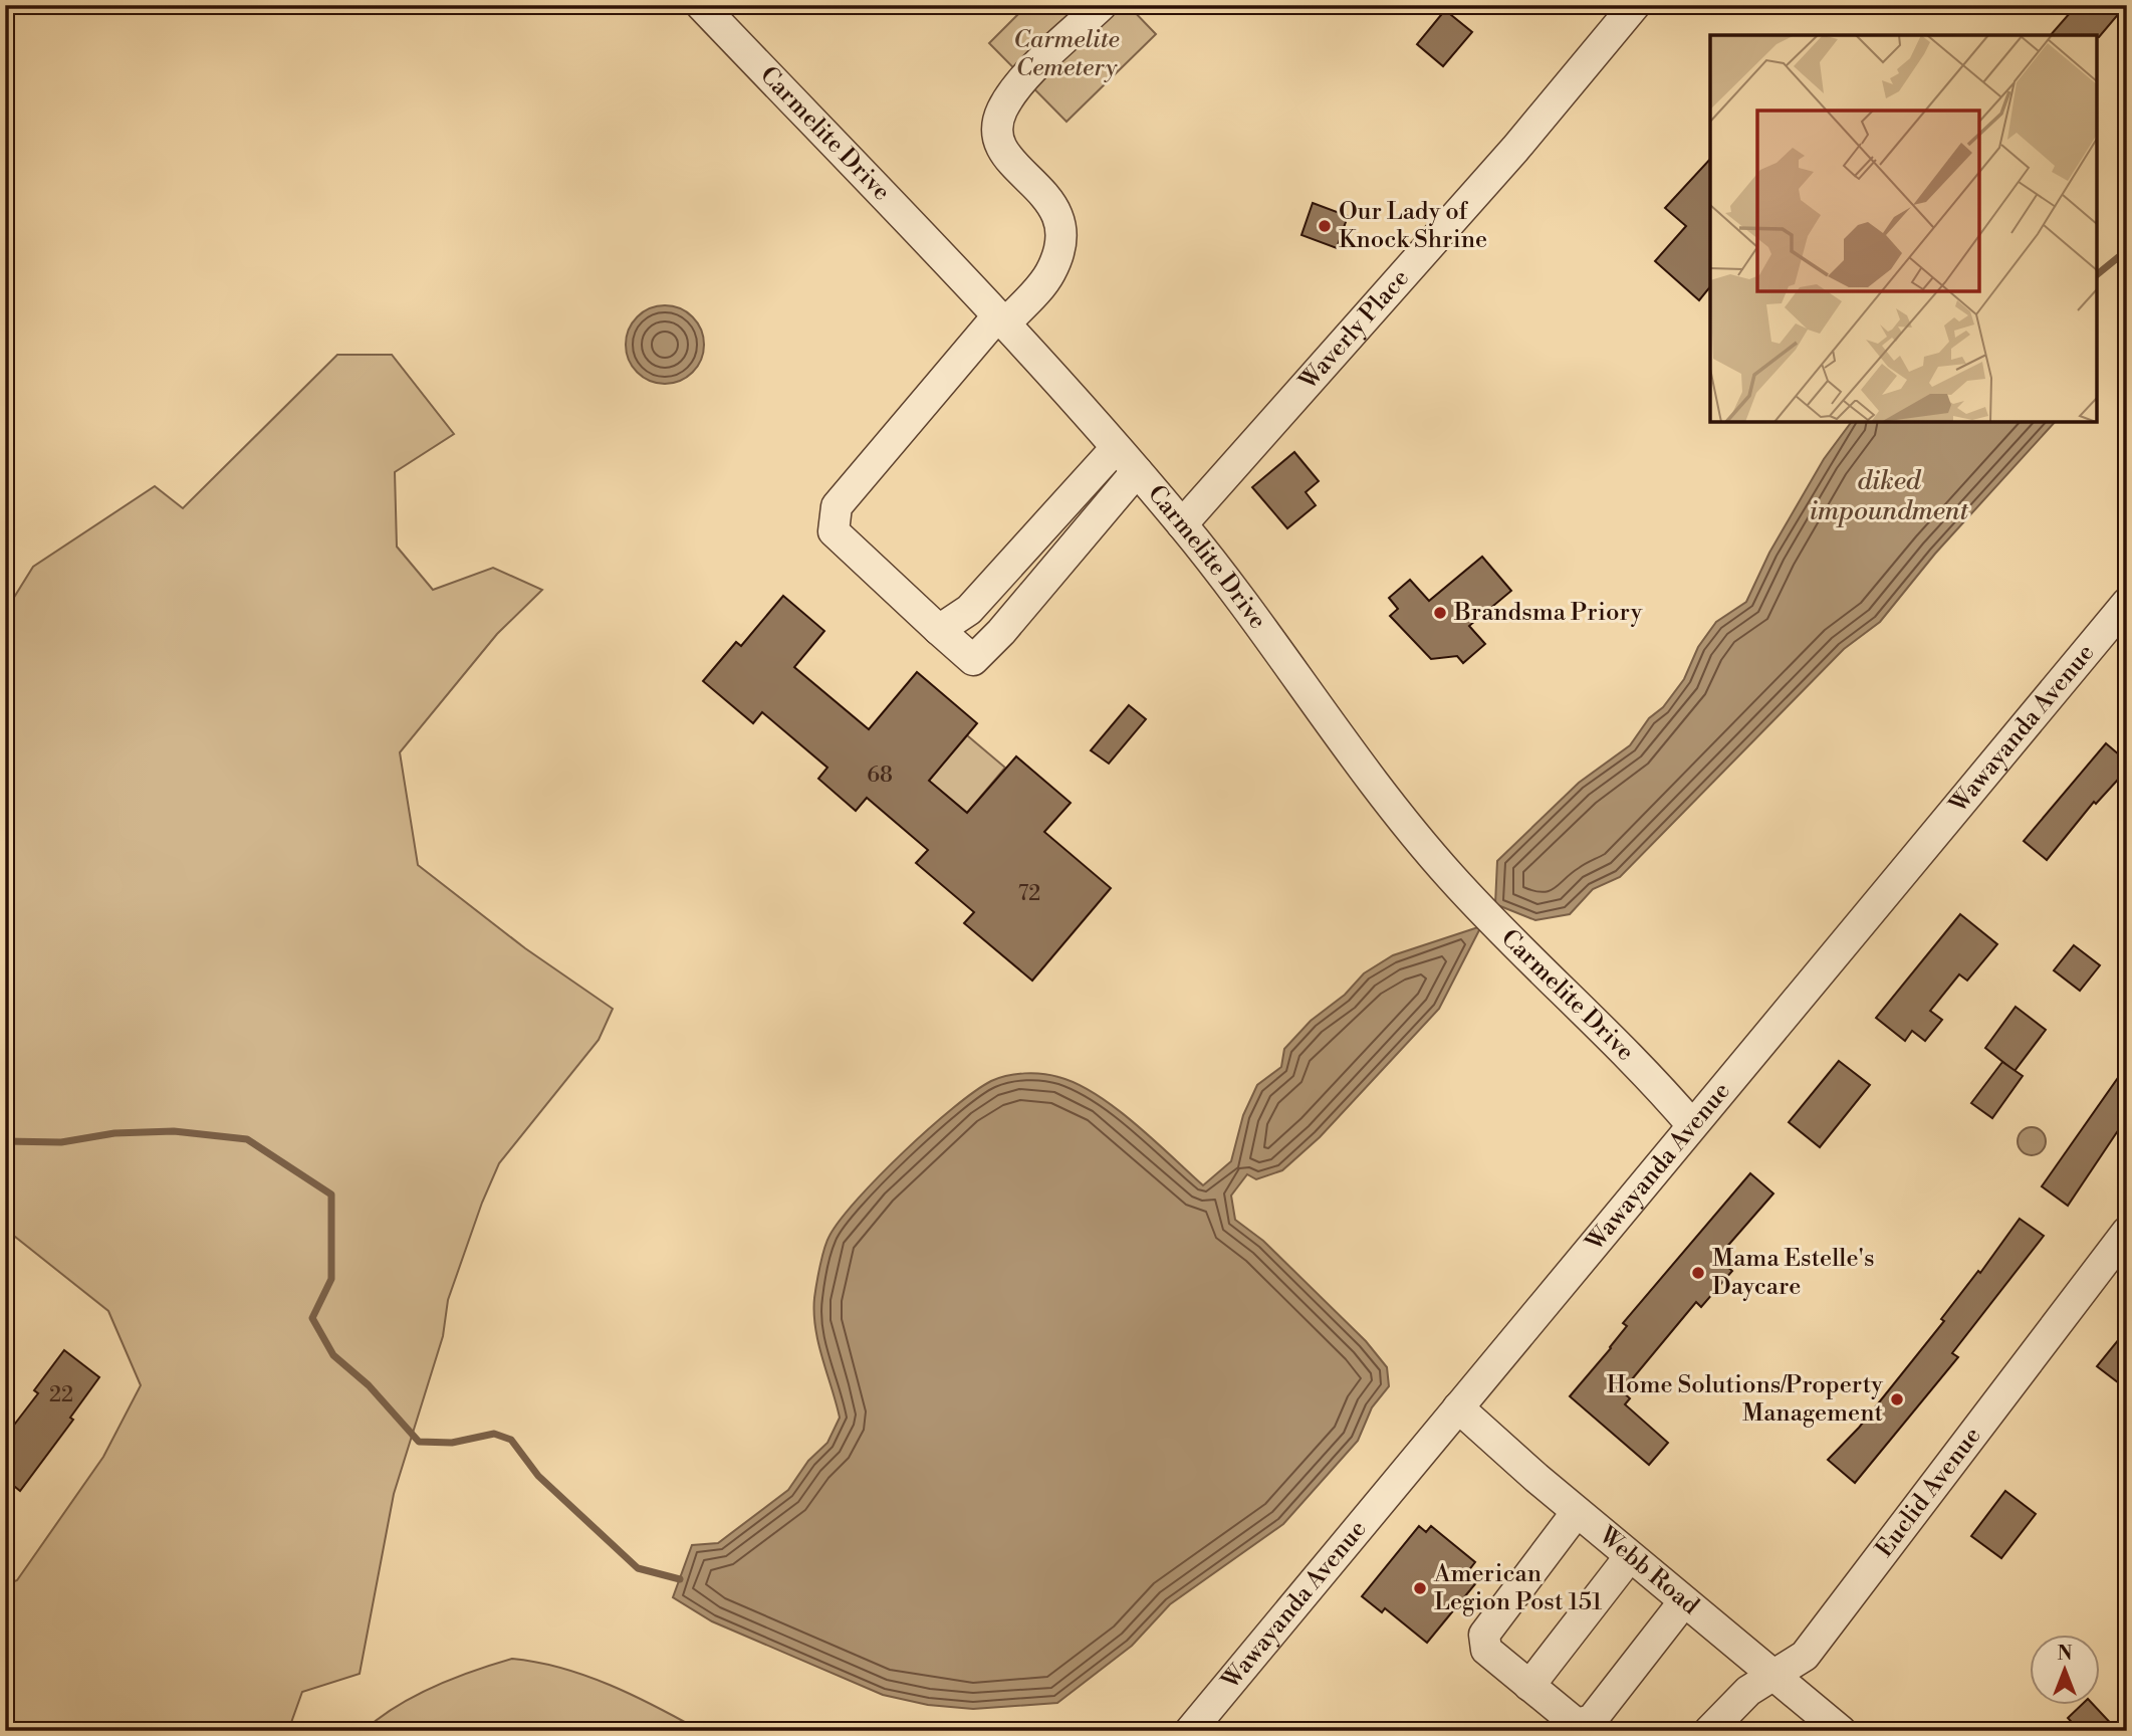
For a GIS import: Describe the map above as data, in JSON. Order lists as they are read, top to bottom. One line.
{"streets":{"street":["Carmelite Drive","Waverly Place","Wawayanda Avenue","Euclid Avenue","Webb Road"]},"crossings":[["Carmelite Drive","Waverly Place"],["Carmelite Drive","Wawayanda Avenue"],["Wawayanda Avenue","Webb Road"],["Euclid Avenue","Webb Road"]],"water":["diked impoundment"],"parks":["Carmelite Cemetery"],"places":["Our Lady of Knock Shrine","Brandsma Priory","Mama Estelle's Daycare","Home Solutions/Property Management","American Legion Post 151"],"house_numbers":["68","72","22"],"north":"top"}
